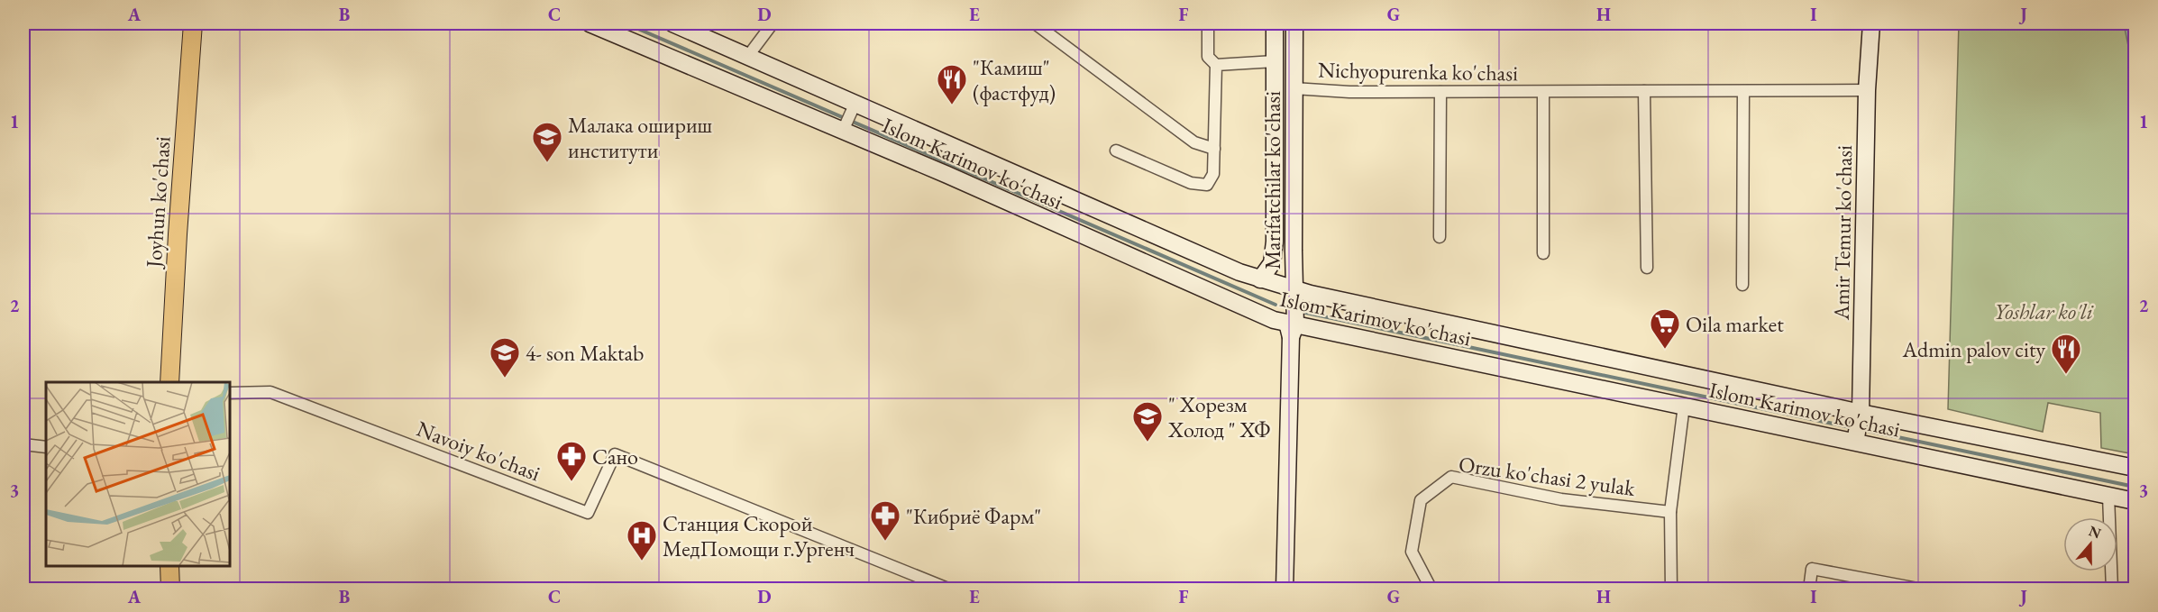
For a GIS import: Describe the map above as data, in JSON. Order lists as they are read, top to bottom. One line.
{"streets":{"main road":["Islom Karimov ko'chasi","Marifatchilar ko'chasi","Joyhun ko'chasi","Amir Temur ko'chasi"],"street":["Nichyopurenka ko'chasi","Navoiy ko'chasi","Orzu ko'chasi 2 yulak"]},"crossings":[["Nichyopurenka ko'chasi","Marifatchilar ko'chasi"],["Nichyopurenka ko'chasi","Amir Temur ko'chasi"],["Islom Karimov ko'chasi","Marifatchilar ko'chasi"],["Islom Karimov ko'chasi","Amir Temur ko'chasi"]],"parks":["Yoshlar ko'li"],"places":{"restaurant":["\"Камиш\" (фастфуд)","Admin palov city"],"school or university":["Малака ошириш институти","4- son Maktab","\" Хорезм Холод \" ХФ"],"supermarket":["Oila market"],"pharmacy":["Сано","\"Кибриё Фарм\""],"hospital":["Станция Скорой МедПомощи г.Ургенч"]},"north":"top","grid":{"columns":["A","B","C","D","E","F","G","H","I","J"],"rows":["1","2","3"]}}
